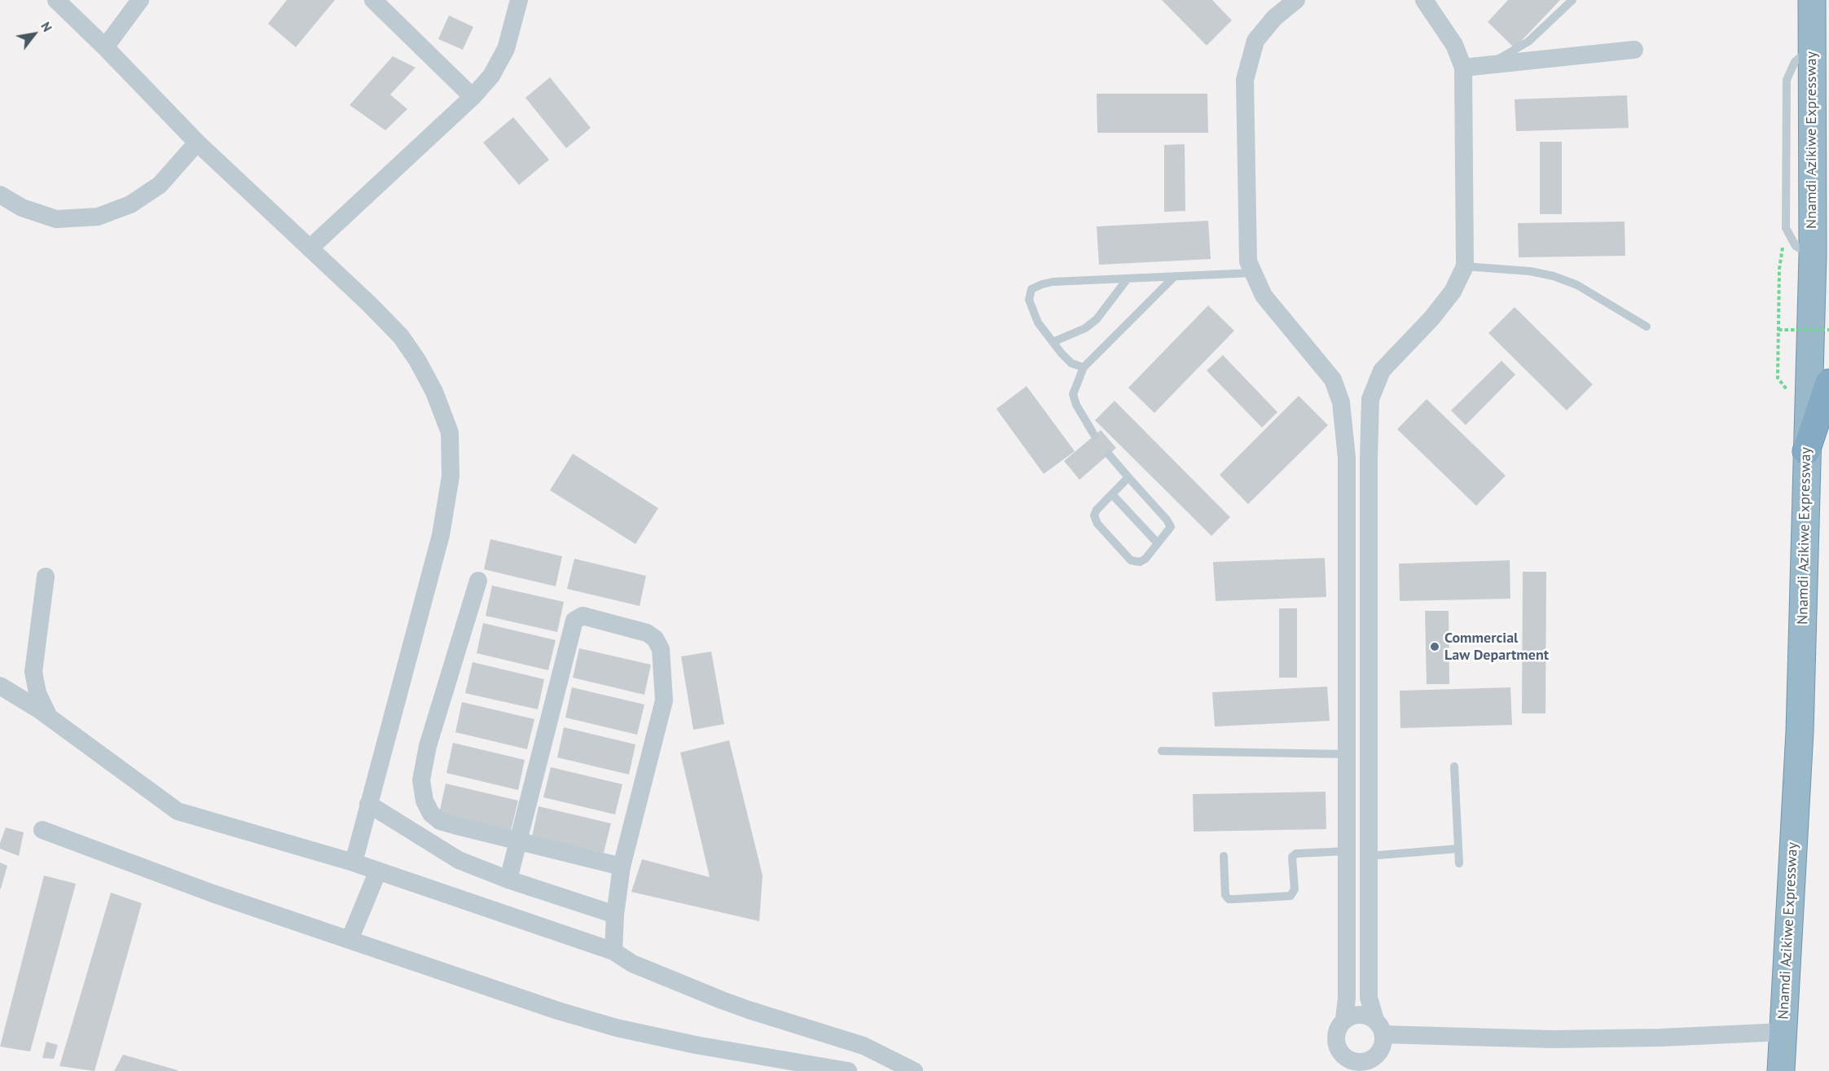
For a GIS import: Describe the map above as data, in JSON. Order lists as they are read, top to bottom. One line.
{"streets":{"highway":["Nnamdi Azikiwe Expressway"]},"places":["Commercial Law Department"],"north":"top right"}
